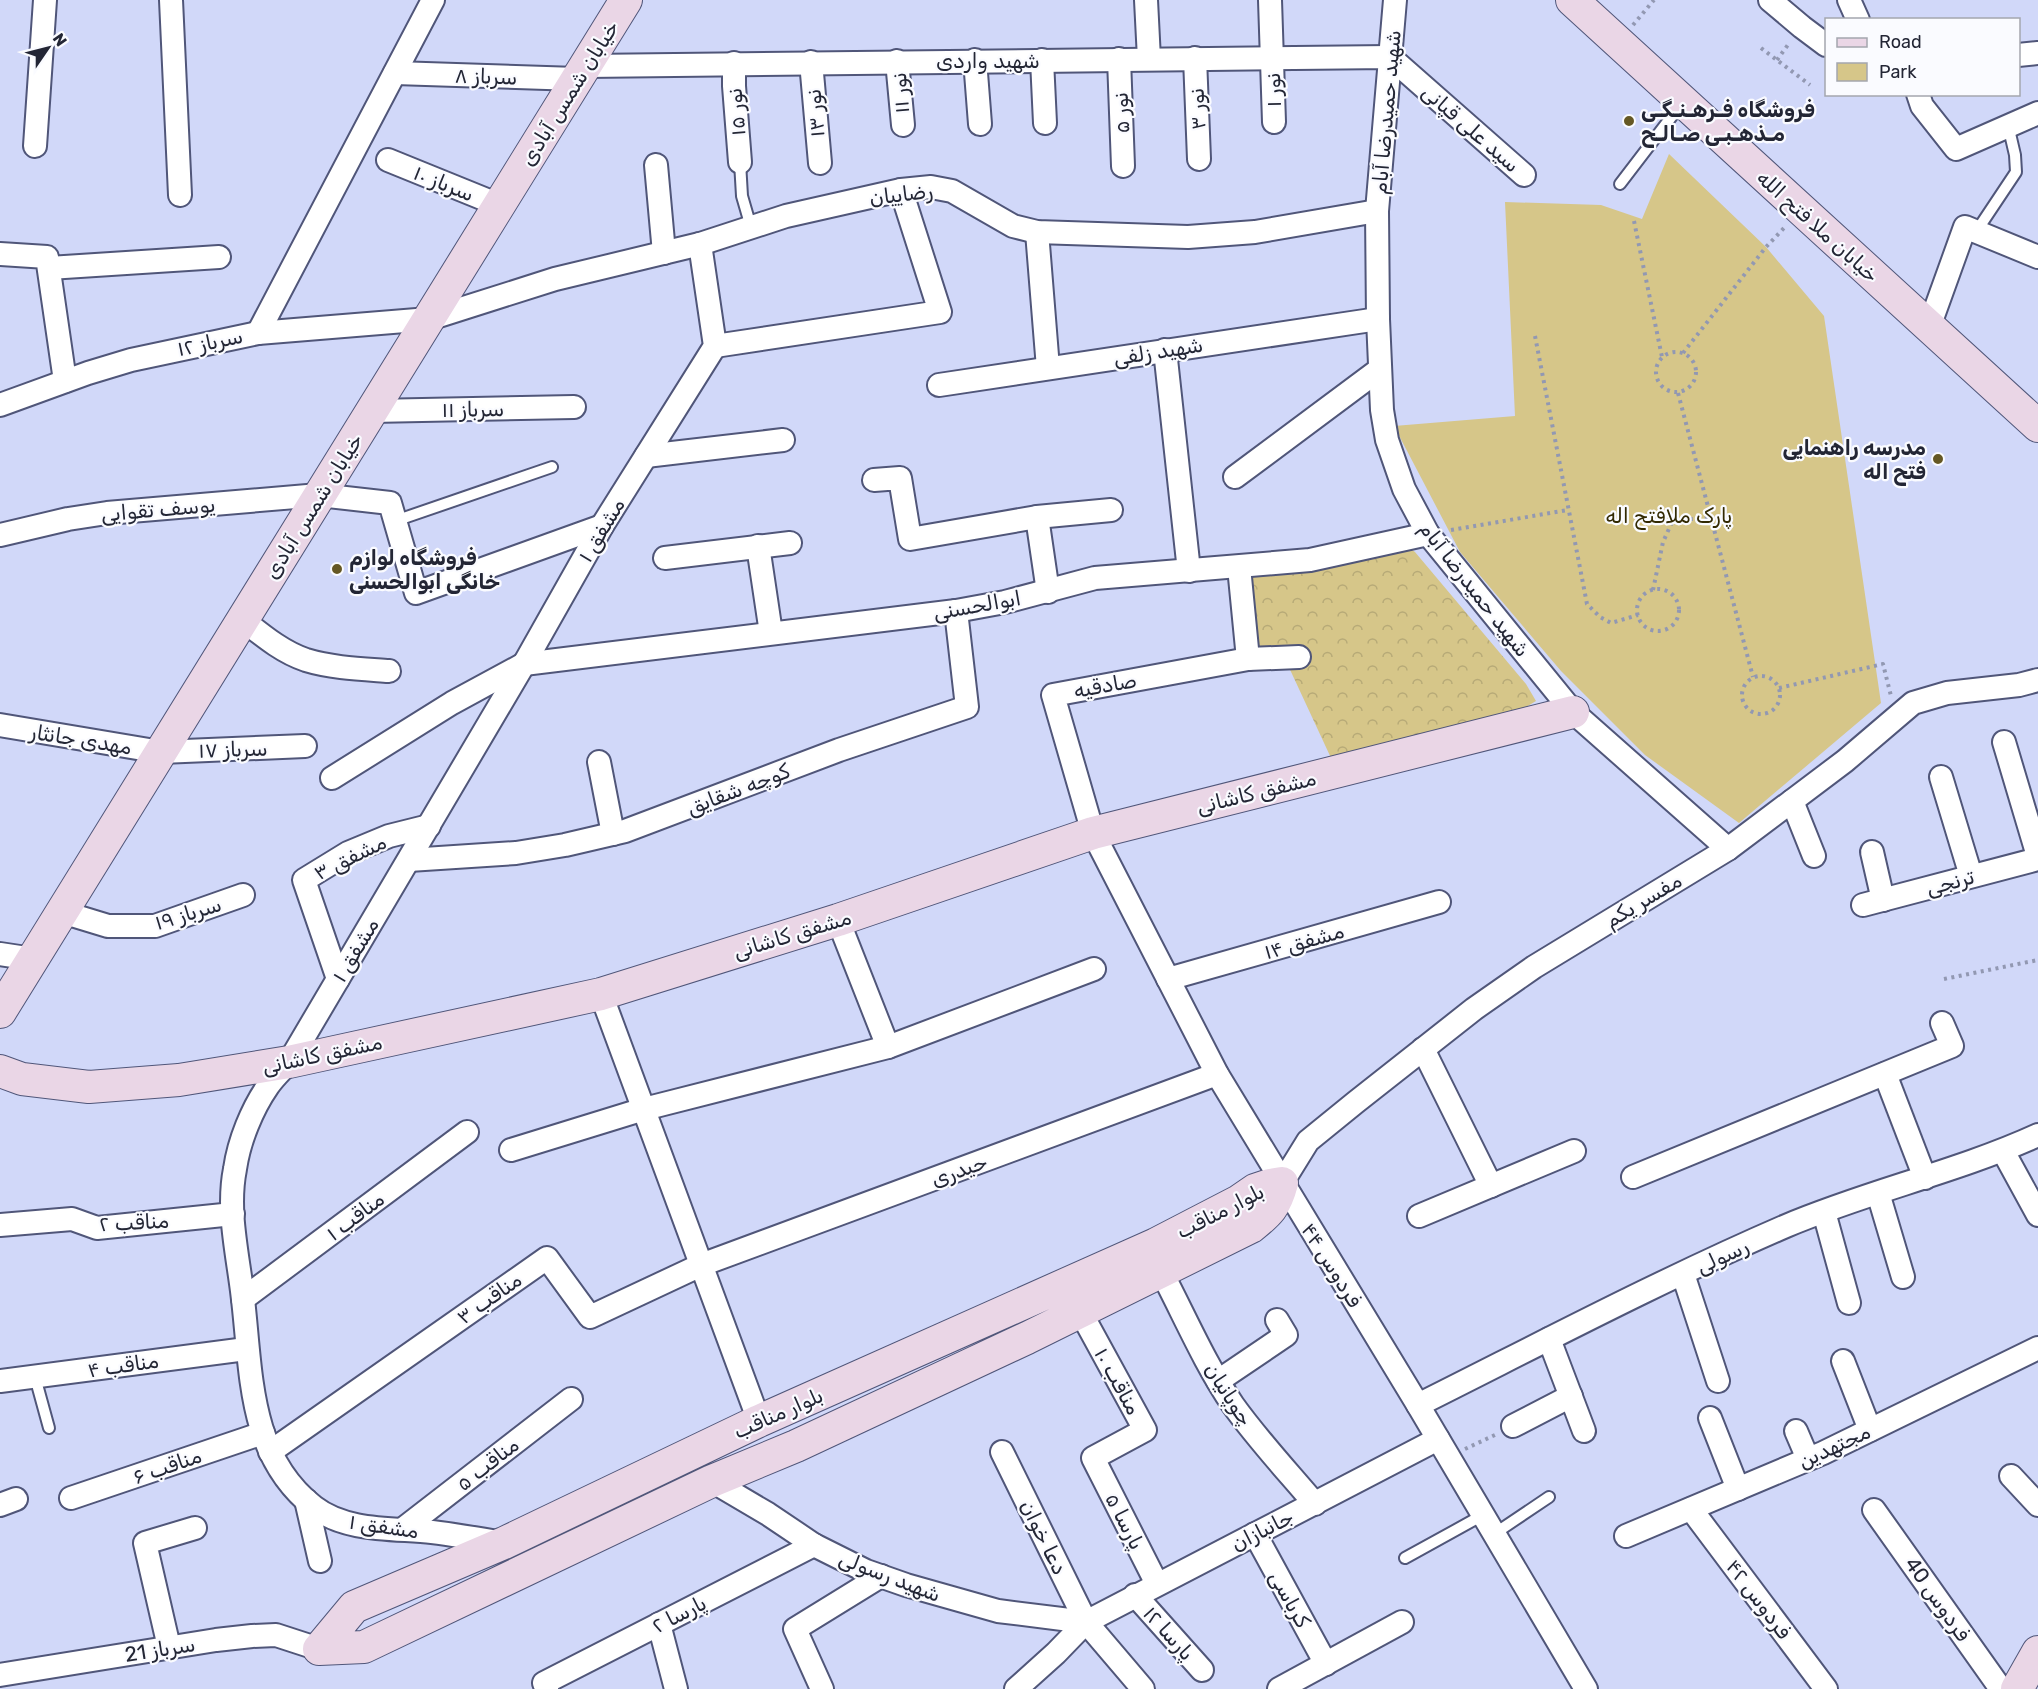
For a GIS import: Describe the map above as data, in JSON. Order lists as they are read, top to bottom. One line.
{"streets":{"street":["شهید واردی","سرباز ۸","نور ۱","خیابان شمس آبادی","نور ۱۱","نور ۳","نور ۱۵","شهید حمیدرضا آبام","نور ۱۳","نور ۵","سید علی قپانی","سرباز ۱۰","رضاییان","خیابان ملا فتح الله","سرباز ۱۲","شهید زلفی","سرباز ۱۱","یوسف تقوایی","مشفق ۱","ابوالحسنی","صادقیه","مهدی جانثار","سرباز ۱۷","کوچه شقایق","مشفق کاشانی","مشفق ۳","ترنجی","مفسر یکم","سرباز ۱۹","مشفق ۱۴","حیدری","بلوار مناقب","مناقب ۱","مناقب ۲","رسولی","فردوس ۴۴","مناقب ۳","مناقب ۴","مناقب ۱۰","چوپانیان","مجتهدین","مناقب ۵","مناقب ۶","پارسا ۵","جانبازان","دعا خوان","شهید رسولی","کرباسی","فردوس ۴۲","فردوس 40","پارسا ۲","پارسا ۱۲","سرباز 21"]},"crossings":[["شهید واردی","سرباز ۸"],["شهید واردی","نور ۱"],["شهید واردی","خیابان شمس آبادی"],["شهید واردی","نور ۱۱"],["شهید واردی","نور ۳"],["شهید واردی","نور ۱۵"],["شهید واردی","شهید حمیدرضا آبام"],["شهید واردی","نور ۱۳"],["شهید واردی","نور ۵"],["شهید واردی","سید علی قپانی"],["سرباز ۸","خیابان شمس آبادی"],["خیابان شمس آبادی","سرباز ۱۰"],["خیابان شمس آبادی","رضاییان"],["خیابان شمس آبادی","سرباز ۱۲"],["خیابان شمس آبادی","سرباز ۱۱"],["خیابان شمس آبادی","یوسف تقوایی"],["خیابان شمس آبادی","مهدی جانثار"],["خیابان شمس آبادی","سرباز ۱۷"],["خیابان شمس آبادی","سرباز ۱۹"],["شهید حمیدرضا آبام","سید علی قپانی"],["شهید حمیدرضا آبام","رضاییان"],["شهید حمیدرضا آبام","شهید زلفی"],["شهید حمیدرضا آبام","ابوالحسنی"],["شهید حمیدرضا آبام","مشفق کاشانی"],["شهید حمیدرضا آبام","مفسر یکم"],["رضاییان","سرباز ۱۲"],["مشفق ۱","ابوالحسنی"],["مشفق ۱","کوچه شقایق"],["مشفق ۱","مشفق کاشانی"],["مشفق ۱","مشفق ۳"],["مشفق ۱","بلوار مناقب"],["مشفق ۱","مناقب ۱"],["مشفق ۱","مناقب ۲"],["مشفق ۱","مناقب ۳"],["مشفق ۱","مناقب ۴"],["مشفق ۱","مناقب ۵"],["مشفق ۱","مناقب ۶"],["ابوالحسنی","کوچه شقایق"],["صادقیه","مشفق کاشانی"],["صادقیه","فردوس ۴۴"],["مهدی جانثار","سرباز ۱۷"],["مشفق کاشانی","فردوس ۴۴"],["مفسر یکم","بلوار مناقب"],["مفسر یکم","فردوس ۴۴"],["مشفق ۱۴","فردوس ۴۴"],["حیدری","فردوس ۴۴"],["حیدری","مناقب ۳"],["بلوار مناقب","فردوس ۴۴"],["بلوار مناقب","مناقب ۱۰"],["بلوار مناقب","چوپانیان"],["بلوار مناقب","شهید رسولی"],["بلوار مناقب","سرباز 21"],["رسولی","فردوس ۴۴"],["فردوس ۴۴","جانبازان"],["مناقب ۳","مناقب ۶"],["مناقب ۱۰","پارسا ۵"],["چوپانیان","جانبازان"],["مجتهدین","فردوس ۴۲"],["پارسا ۵","جانبازان"],["جانبازان","دعا خوان"],["جانبازان","شهید رسولی"],["جانبازان","کرباسی"],["جانبازان","پارسا ۱۲"],["دعا خوان","شهید رسولی"],["شهید رسولی","پارسا ۲"]],"parks":["پارک ملافتح اله"],"places":["فروشگاه فـرهـنـگـی مـذهـبـی صـالـح","مدرسه راهنمایی فتح اله","فروشگاه لوازم خانگی ابوالحسنی"],"legend":["Road","Park"],"north":"top right"}
